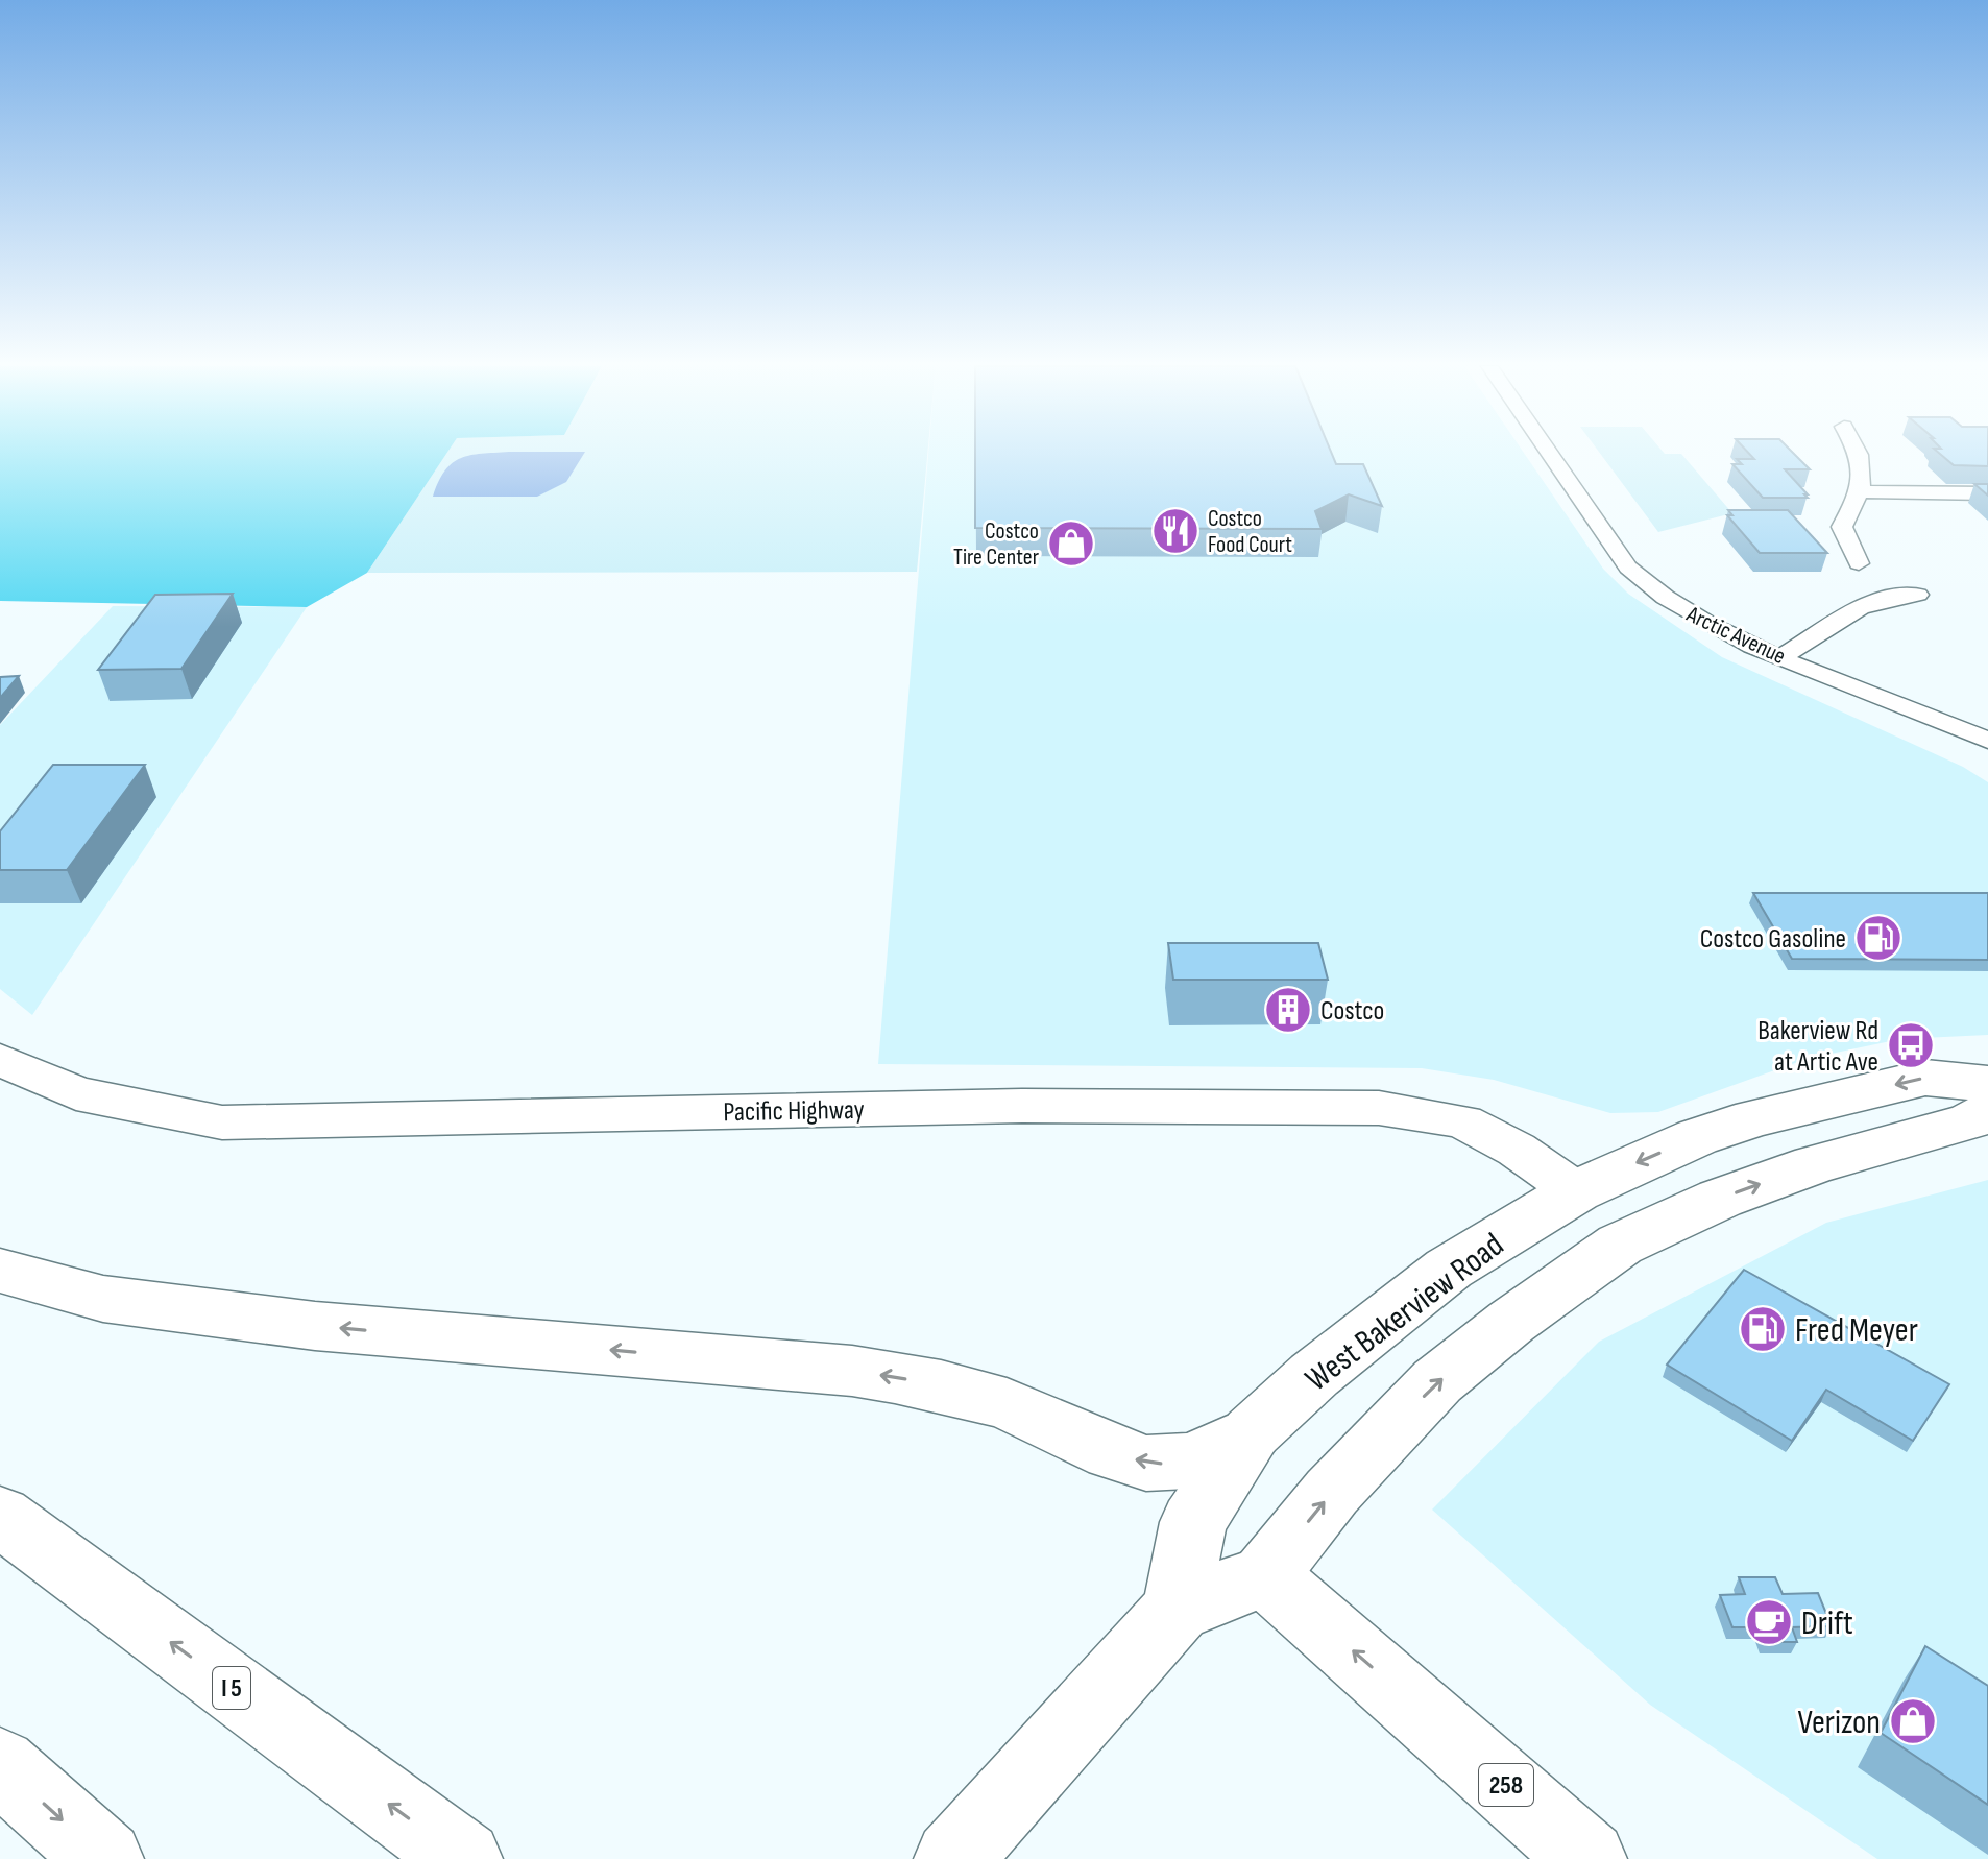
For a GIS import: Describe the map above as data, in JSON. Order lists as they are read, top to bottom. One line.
{"streets":{"main road":["West Bakerview Road","I 5","258"],"street":["Arctic Avenue","Pacific Highway"]},"crossings":[["Pacific Highway","West Bakerview Road"]],"places":{"restaurant":["Costco Food Court"],"shop":["Costco Tire Center","Verizon"],"fuel station":["Costco Gasoline","Fred Meyer"],"building":["Costco"],"bus stop":["Bakerview Rd at Artic Ave"],"cafe":["Drift"]}}
